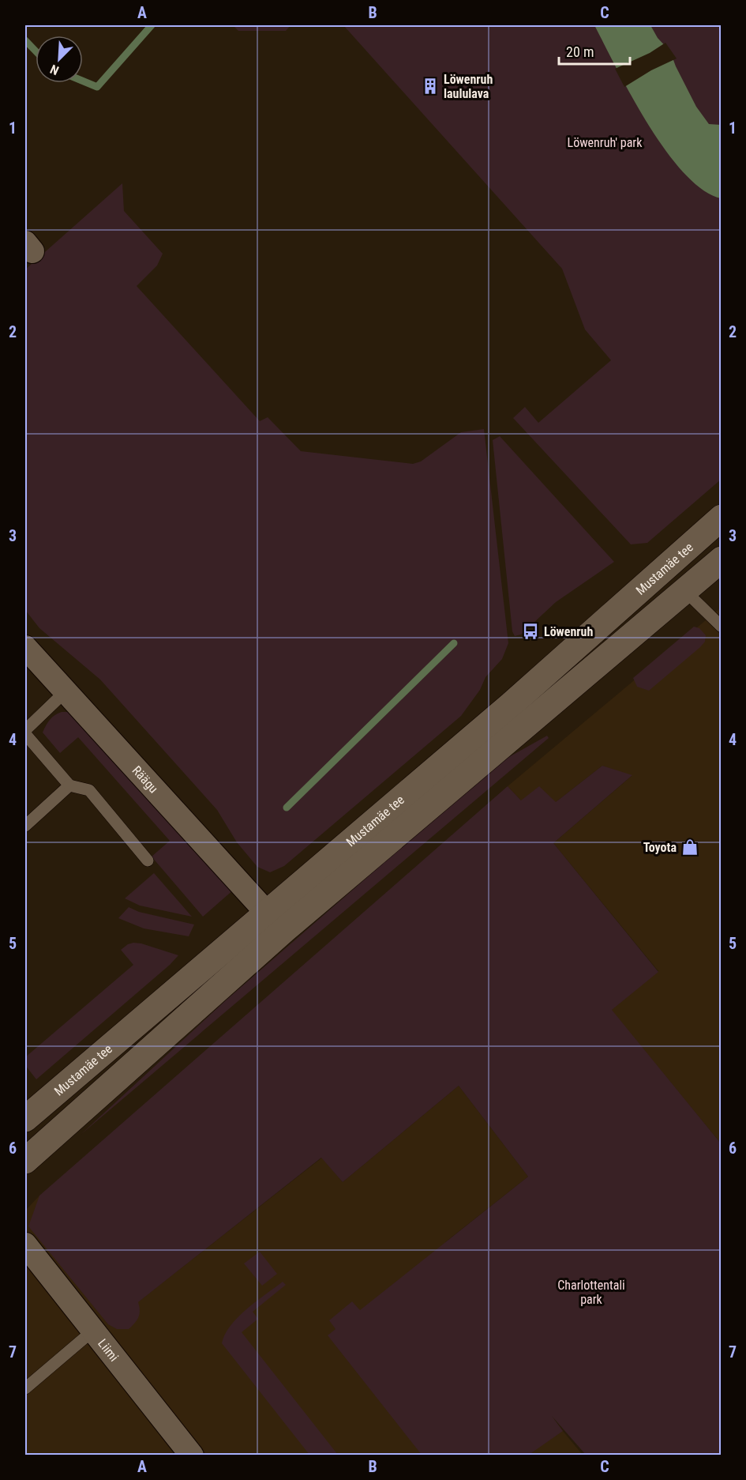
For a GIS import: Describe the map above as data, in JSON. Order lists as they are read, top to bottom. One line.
{"streets":{"main road":["Mustamäe tee"],"street":["Räägu","Liimi"]},"crossings":[["Mustamäe tee","Räägu"]],"parks":["Löwenruh' park","Charlottentali park"],"places":{"building":["Löwenruh laululava"],"bus stop":["Löwenruh"],"shop":["Toyota"]},"scale_bar":"20 m","north":"bottom left","grid":{"columns":["A","B","C"],"rows":["1","2","3","4","5","6","7"]}}
